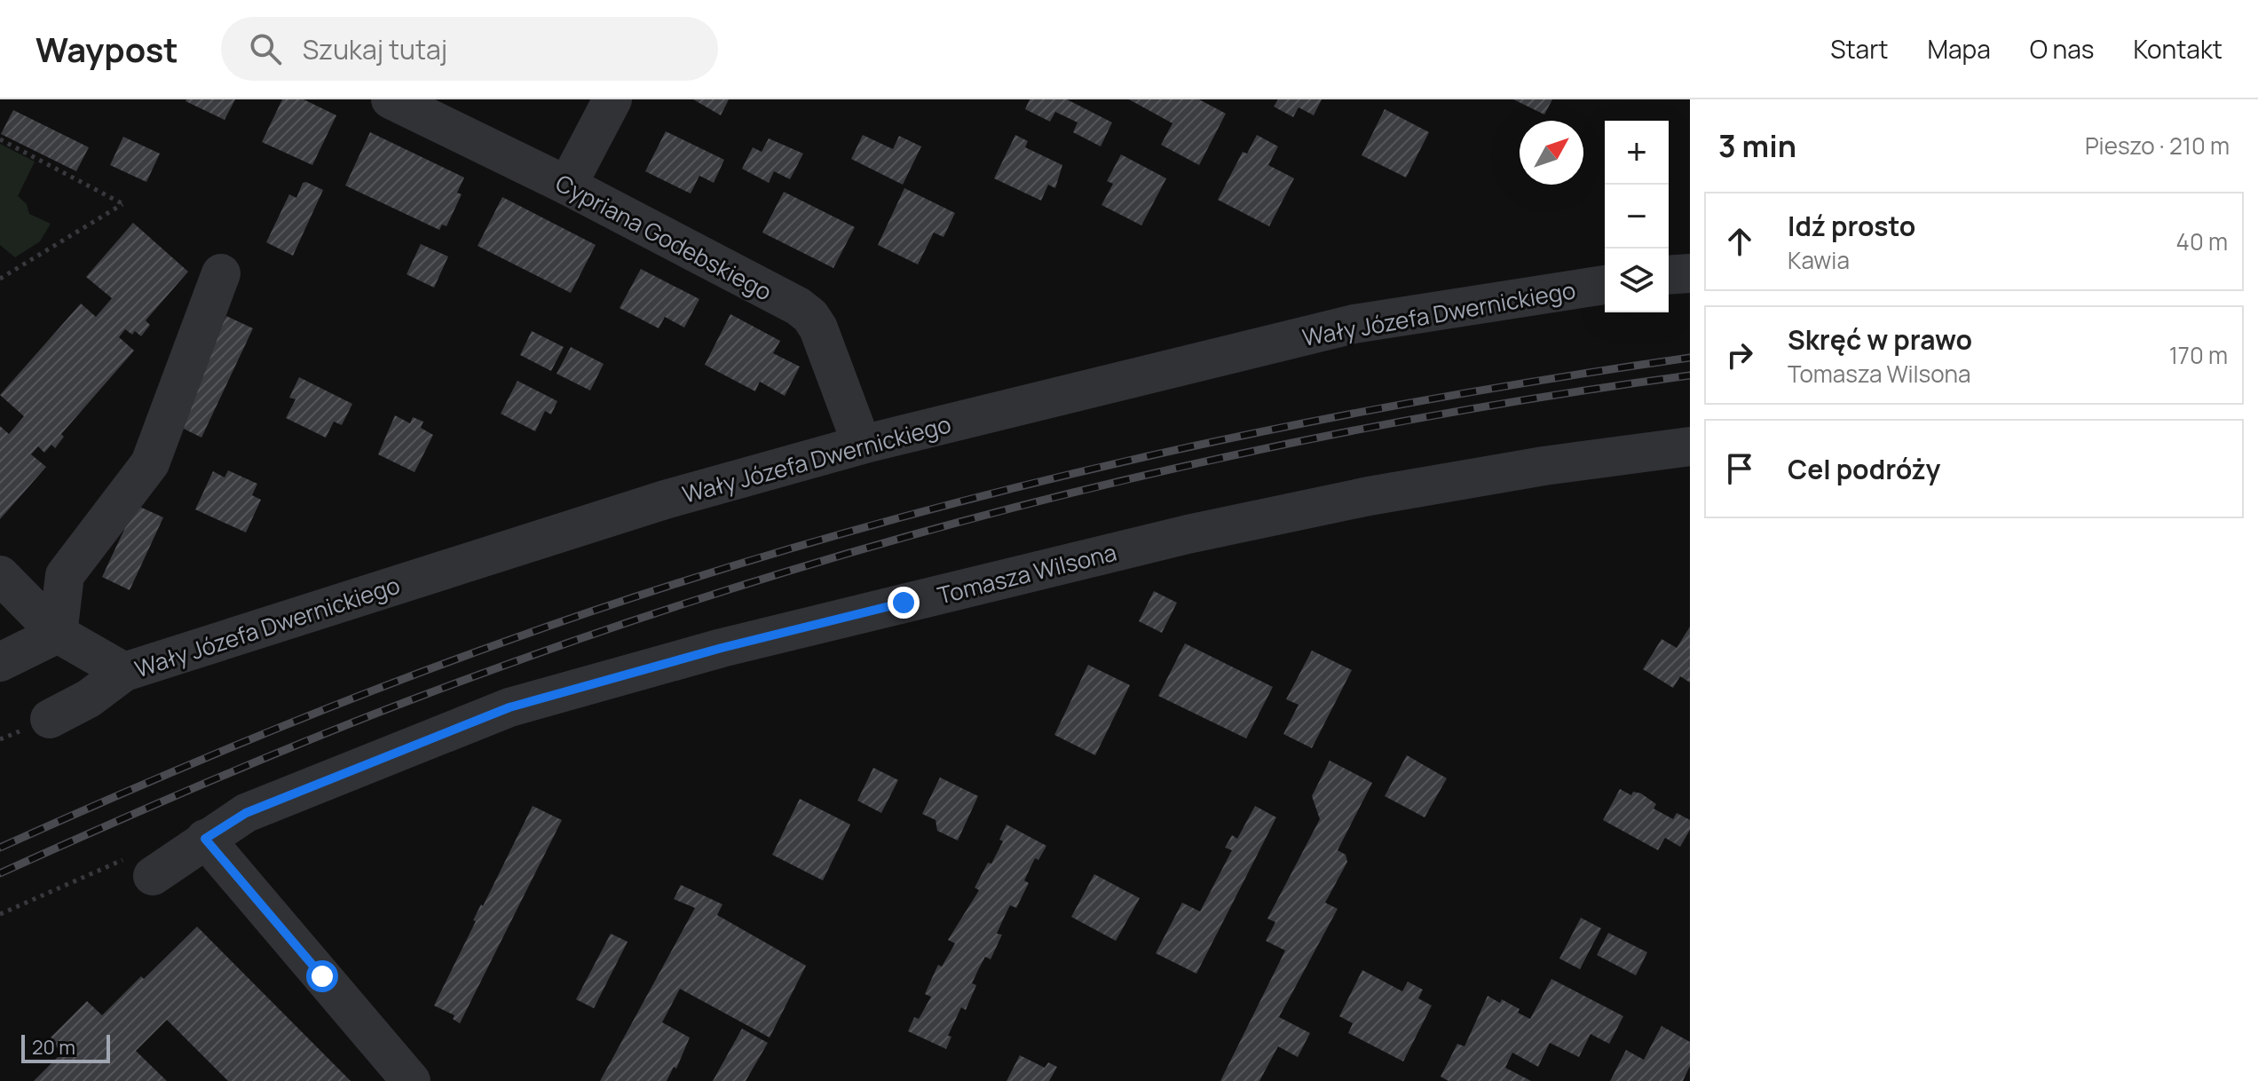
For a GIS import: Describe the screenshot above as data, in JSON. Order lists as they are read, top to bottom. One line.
{"streets":{"street":["Cypriana Godebskiego","Wały Józefa Dwernickiego","Tomasza Wilsona"]},"crossings":[["Cypriana Godebskiego","Wały Józefa Dwernickiego"]],"scale_bar":"20 m","north":"top right","page":{"header":"Waypost","search":"Szukaj tutaj","nav":["Start","Mapa","O nas","Kontakt"],"heading":["3 min","Pieszo · 210 m"],"map_buttons":["+","−"],"list":[["Idź prosto","Kawia","40 m"],["Skręć w prawo","Tomasza Wilsona","170 m"],"Cel podróży"],"scale":"20 m"}}
